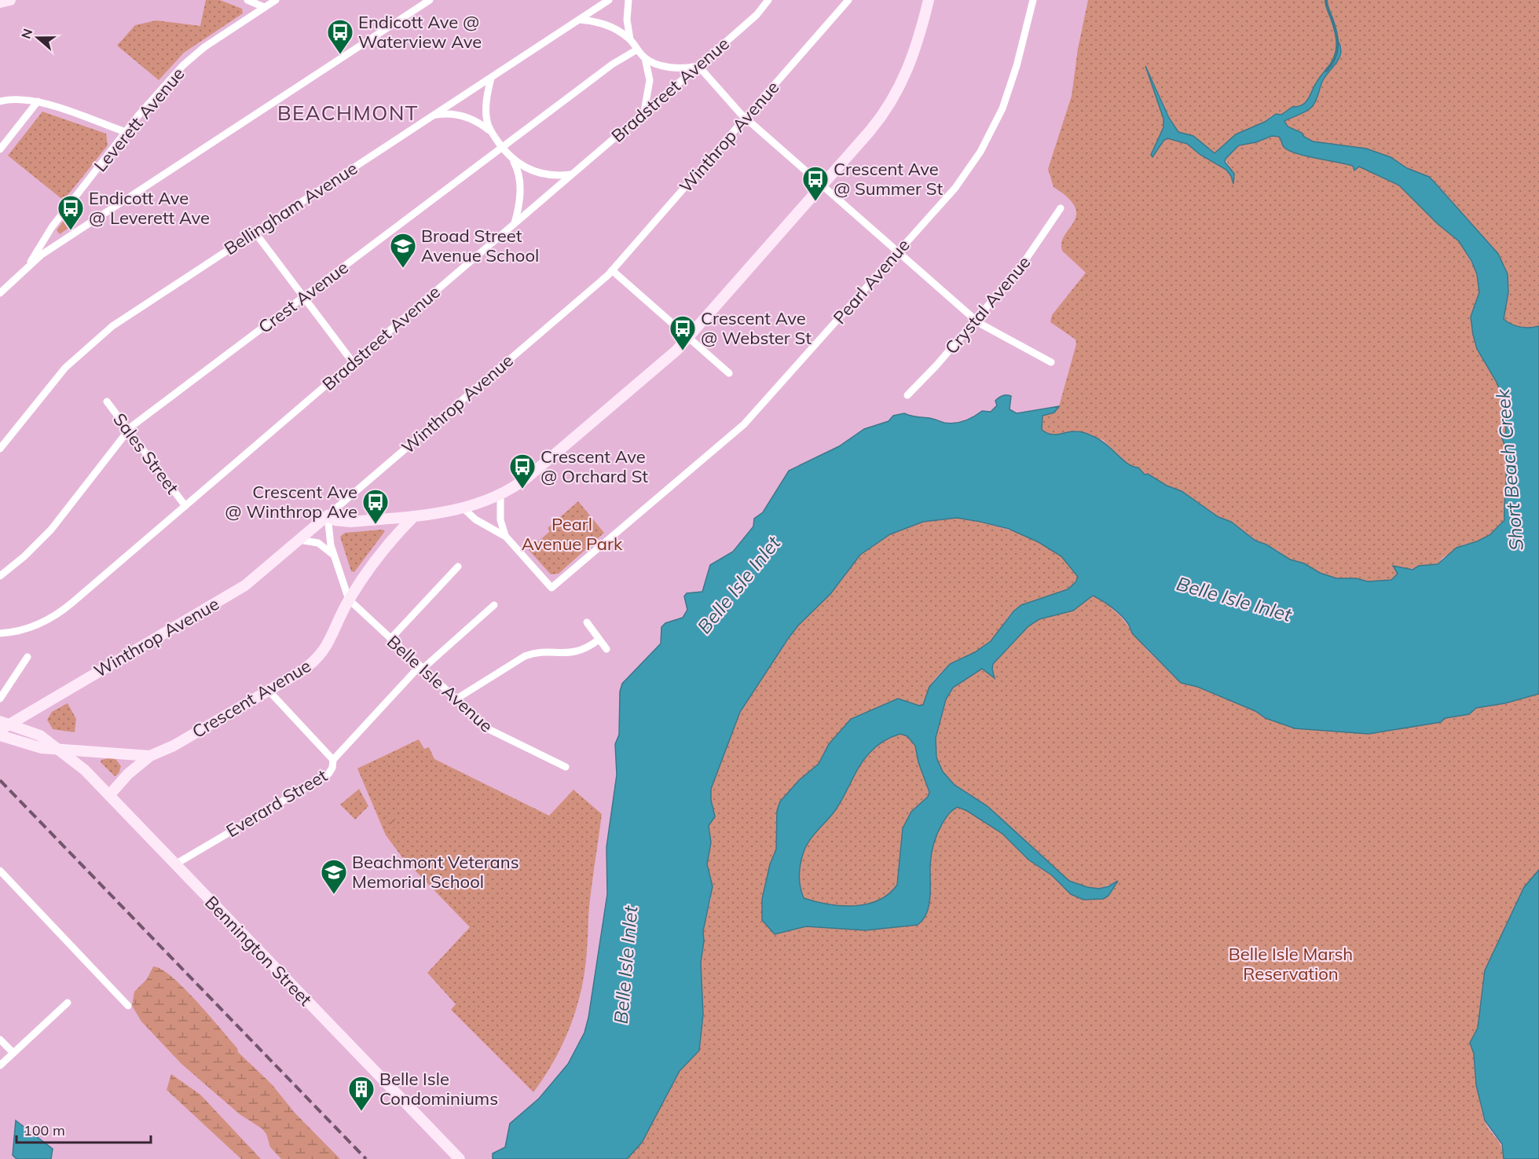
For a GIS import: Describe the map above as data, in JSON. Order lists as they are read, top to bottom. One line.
{"streets":{"street":["Bradstreet Avenue","Leverett Avenue","Winthrop Avenue","Bellingham Avenue","Pearl Avenue","Crest Avenue","Crystal Avenue","Sales Street","Belle Isle Avenue","Crescent Avenue","Everard Street","Bennington Street"]},"crossings":[["Bradstreet Avenue","Sales Street"],["Winthrop Avenue","Bennington Street"],["Crest Avenue","Sales Street"],["Belle Isle Avenue","Crescent Avenue"],["Belle Isle Avenue","Everard Street"],["Crescent Avenue","Bennington Street"],["Everard Street","Bennington Street"]],"districts":["BEACHMONT"],"water":["Short Beach Creek","Belle Isle Inlet"],"parks":["Pearl Avenue Park","Belle Isle Marsh Reservation"],"places":{"bus stop":["Endicott Ave @ Waterview Ave","Crescent Ave @ Summer St","Endicott Ave @ Leverett Ave","Crescent Ave @ Webster St","Crescent Ave @ Orchard St","Crescent Ave @ Winthrop Ave"],"school or university":["Broad Street Avenue School","Beachmont Veterans Memorial School"],"building":["Belle Isle Condominiums"]},"scale_bar":"100 m","north":"left"}
